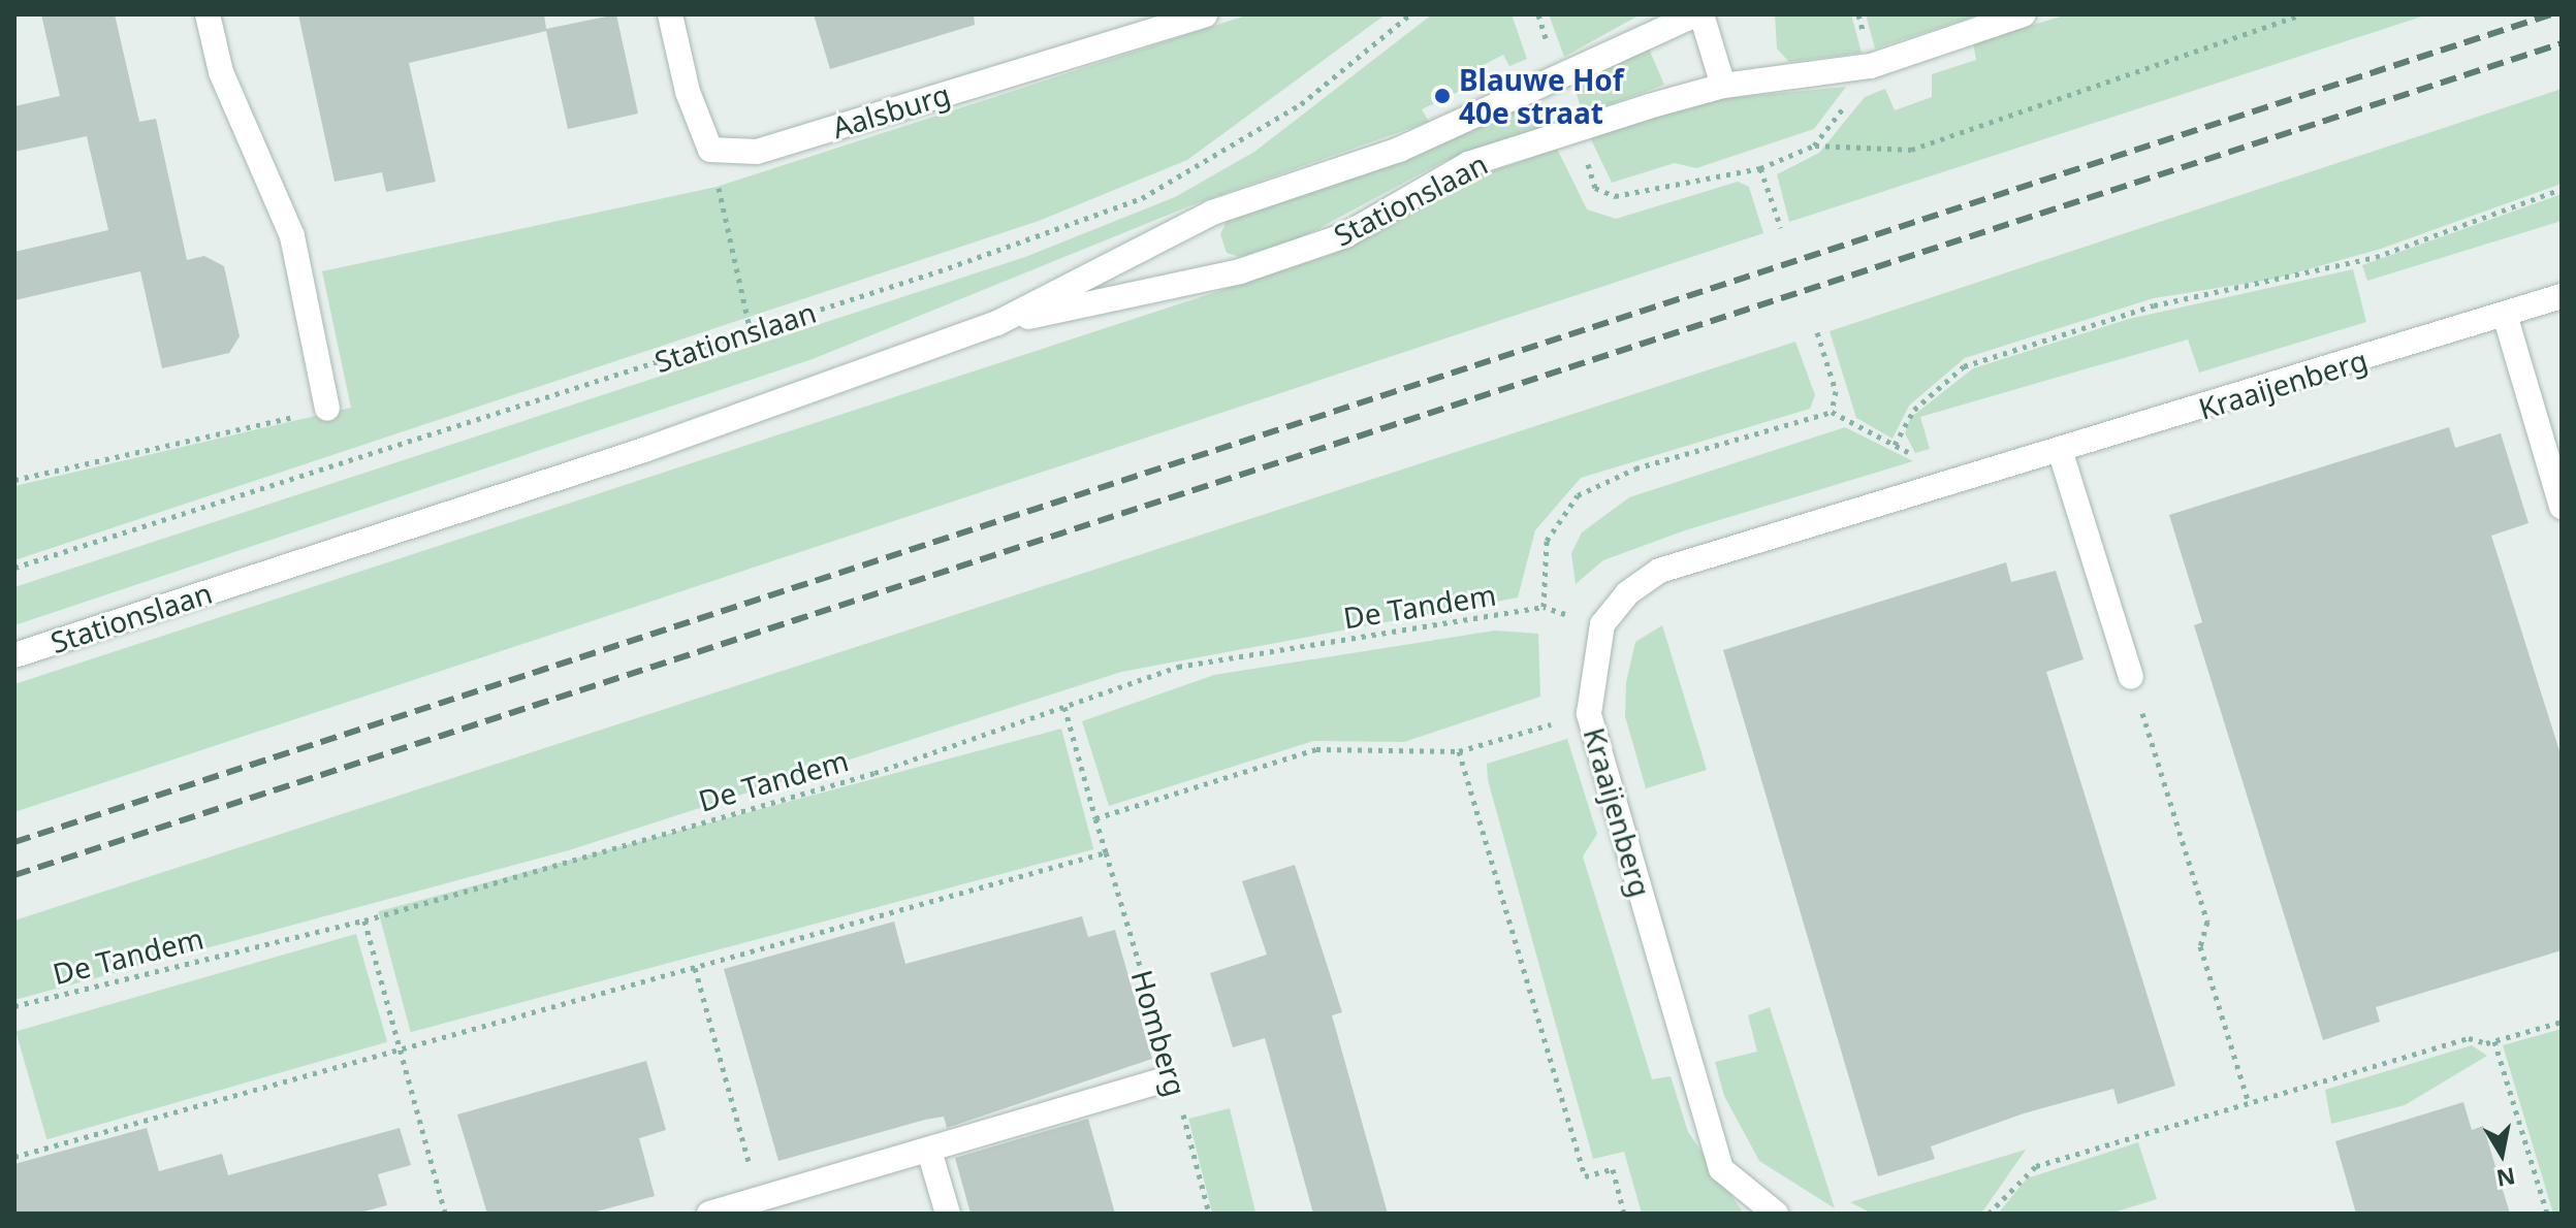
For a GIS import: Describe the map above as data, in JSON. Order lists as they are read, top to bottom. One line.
{"streets":{"street":["Aalsburg","Stationslaan","Kraaijenberg","Homberg"],"path":["De Tandem"]},"crossings":[["De Tandem","Homberg"]],"places":["Blauwe Hof 40e straat"],"north":"bottom"}
